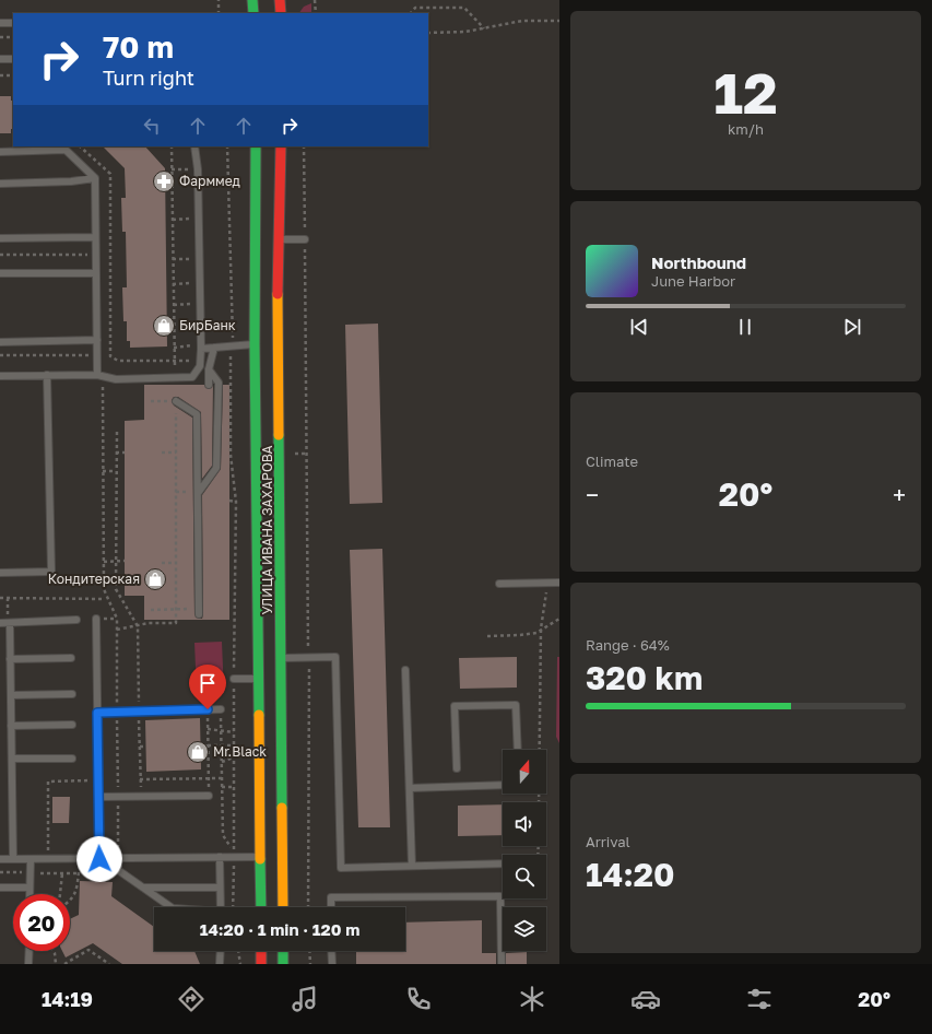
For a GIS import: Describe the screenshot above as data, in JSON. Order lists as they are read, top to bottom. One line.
{"streets":{"main road":["УЛИЦА ИВАНА ЗАХАРОВА"]},"places":{"pharmacy":["Фарммед"],"shop":["БирБанк","Кондитерская","Mr.Black"]},"north":"top","page":{"tile":[["12","km/h"],"Climate",["Range · 64%","320 km"],["Arrival","14:20"]],"turn":["70 m","Turn right"],"song":["Northbound","June Harbor"],"heat":["−","20°","+"],"limit":"20","trip":"14:20 · 1 min · 120 m","tabs":["14:19","20°"]}}
